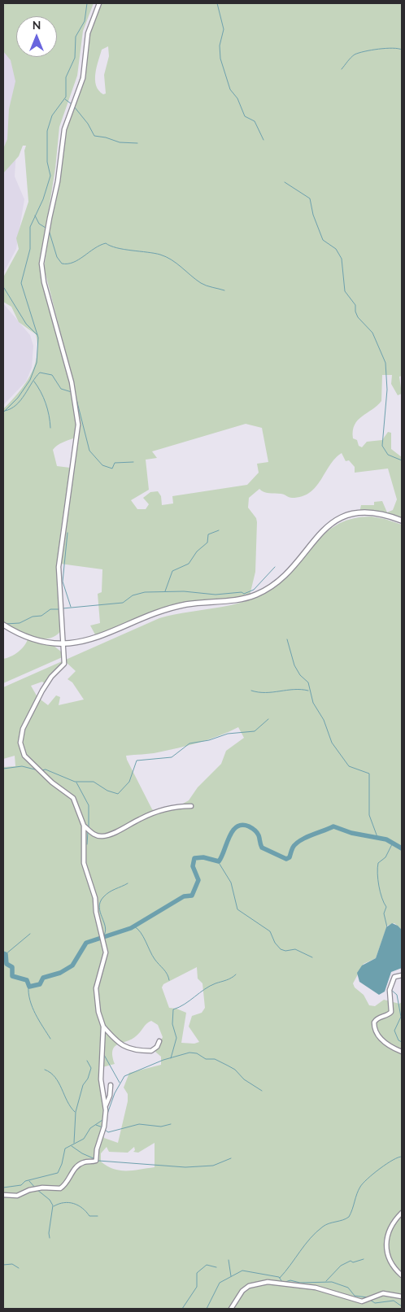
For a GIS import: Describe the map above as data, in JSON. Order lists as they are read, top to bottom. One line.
{"north":"top"}
